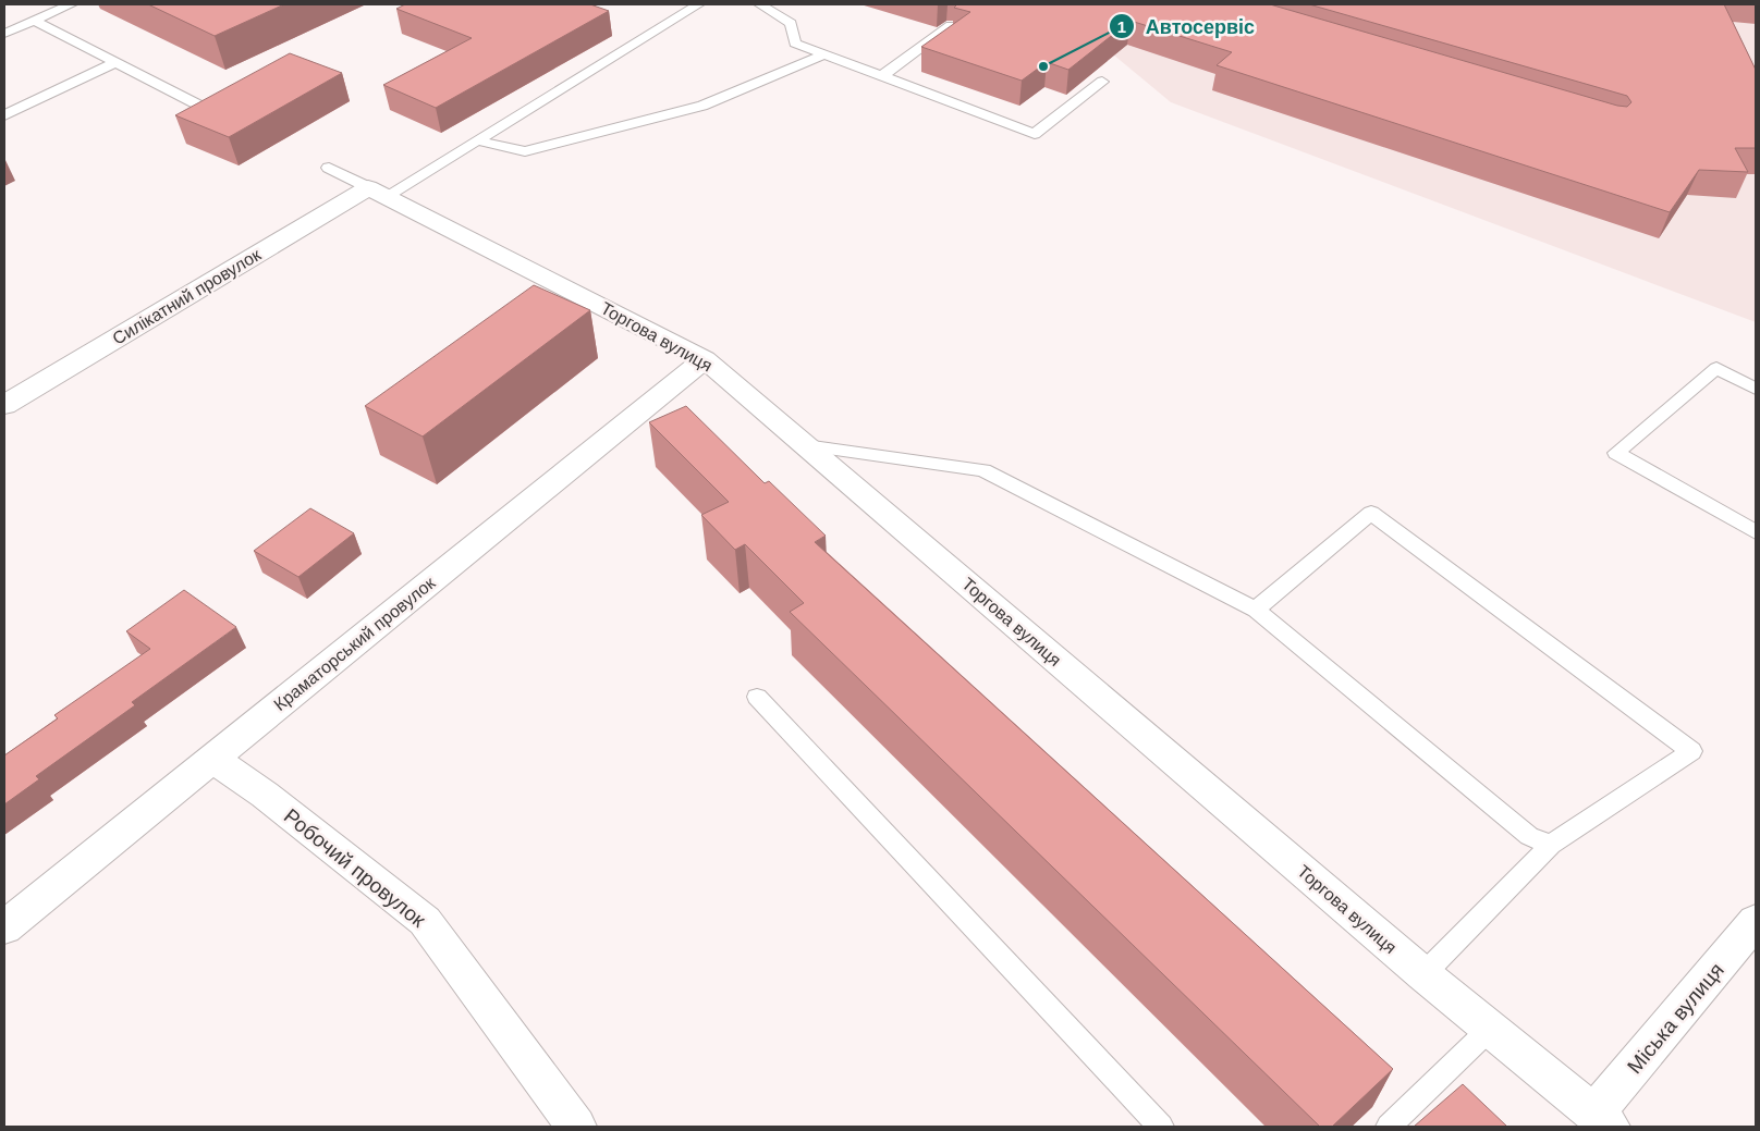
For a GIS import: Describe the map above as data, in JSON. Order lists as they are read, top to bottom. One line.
{"streets":{"street":["Силікатний провулок","Торгова вулиця","Краматорський провулок","Робочий провулок","Міська вулиця"]},"crossings":[["Силікатний провулок","Торгова вулиця"],["Торгова вулиця","Краматорський провулок"],["Торгова вулиця","Міська вулиця"],["Краматорський провулок","Робочий провулок"]],"places":["Автосервіс"]}
